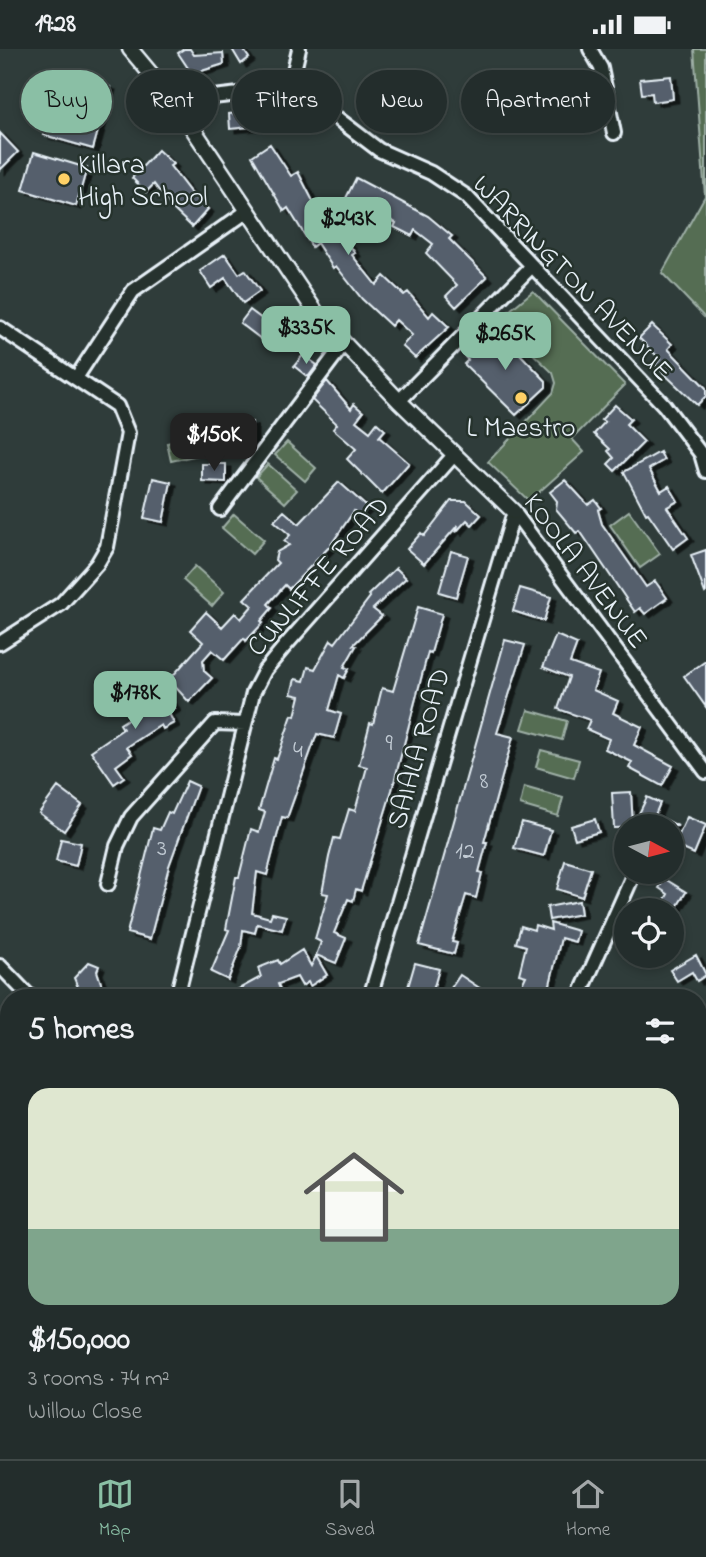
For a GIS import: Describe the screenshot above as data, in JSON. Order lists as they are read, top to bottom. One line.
{"streets":{"street":["WARRINGTON AVENUE","KOOLA AVENUE","CUNLIFFE ROAD","SAIALA ROAD"]},"crossings":[["KOOLA AVENUE","CUNLIFFE ROAD"],["KOOLA AVENUE","SAIALA ROAD"]],"places":["Killara High School","L Maestro"],"house_numbers":["9","4","8","3","12"],"north":"right","page":{"status":"19:28","chip":["Buy","Rent","Filters","New","Apartment"],"price":["$243K","$335K","$265K","$150K","$178K"],"heading":"5 homes","list":[{"name":"$150,000","note":"3 rooms · 74 m² · Willow Close"}],"tabs":["Map","Saved","Home"]}}
